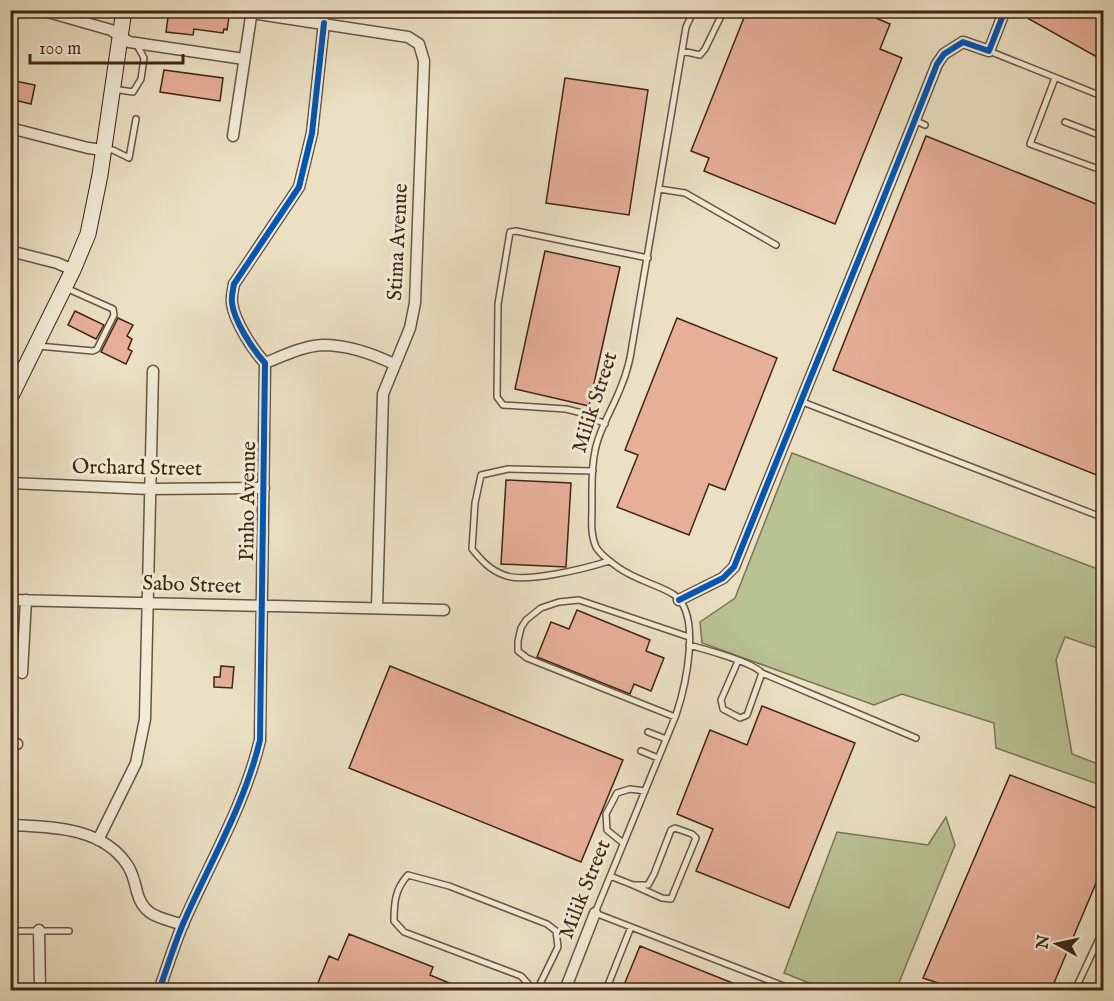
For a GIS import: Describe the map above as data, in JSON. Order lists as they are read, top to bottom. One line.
{"streets":{"street":["Stima Avenue","Milik Street","Orchard Street","Pinho Avenue","Sabo Street"]},"crossings":[["Stima Avenue","Sabo Street"],["Orchard Street","Pinho Avenue"],["Pinho Avenue","Sabo Street"]],"scale_bar":"100 m","north":"left"}
